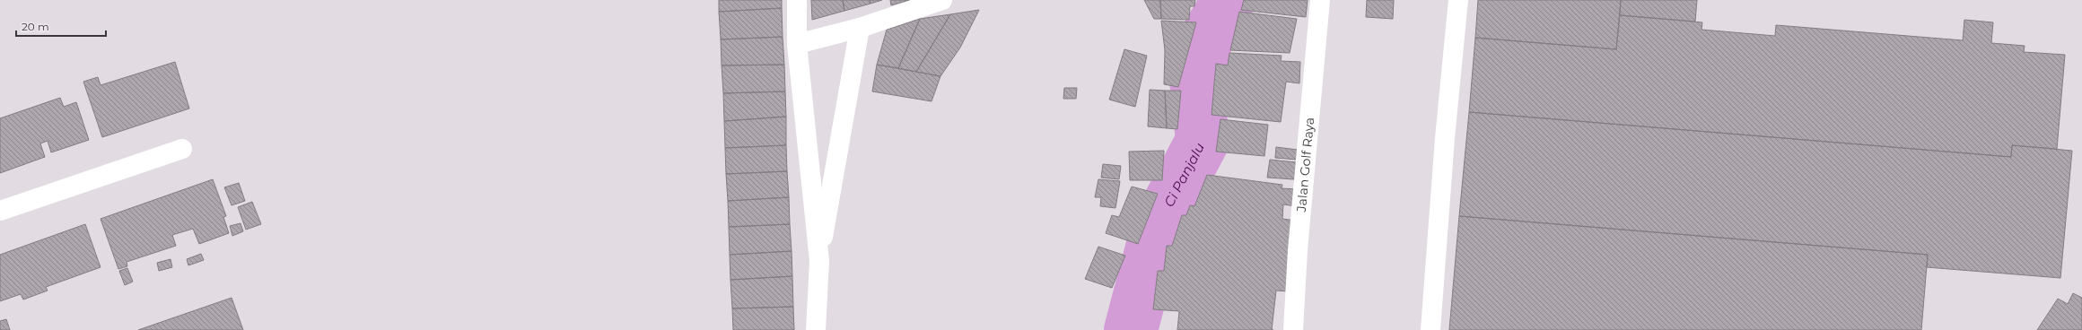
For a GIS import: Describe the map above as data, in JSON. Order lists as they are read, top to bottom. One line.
{"streets":{"street":["Jalan Golf Raya"]},"water":["Ci Panjalu"],"scale_bar":"20 m"}
